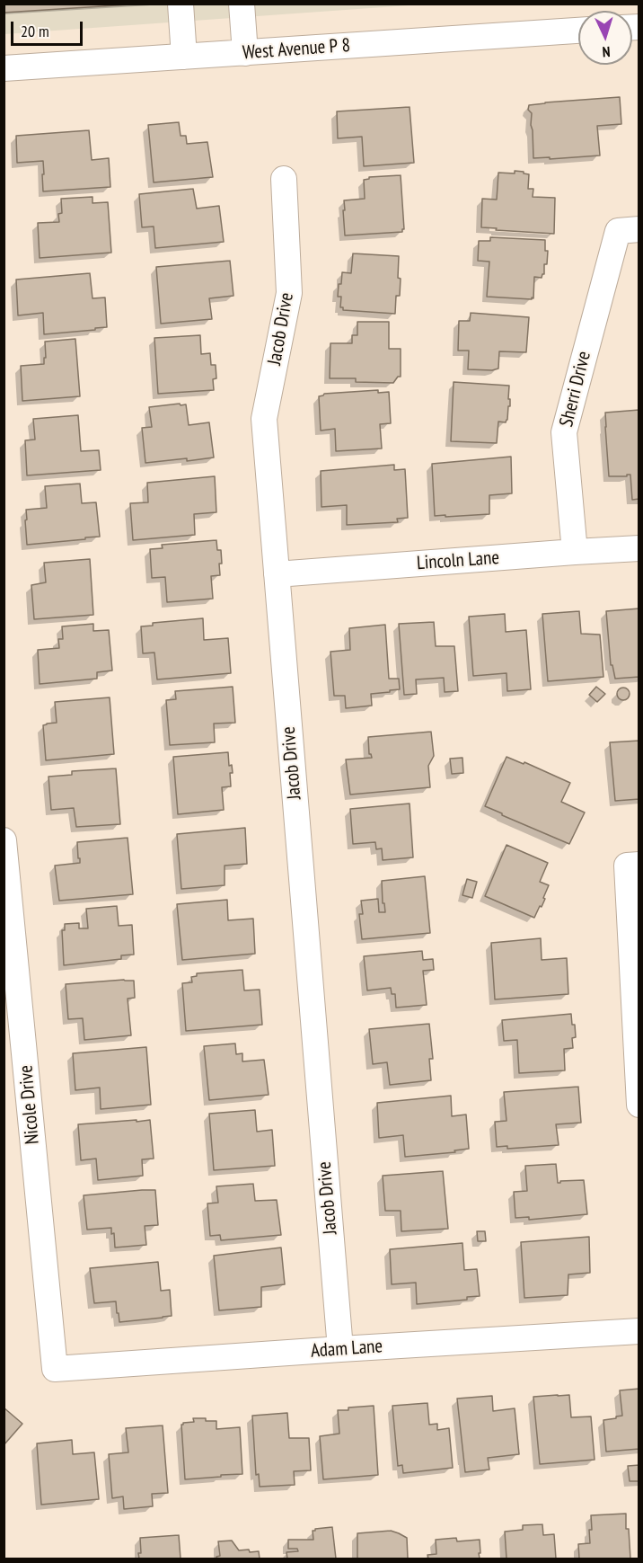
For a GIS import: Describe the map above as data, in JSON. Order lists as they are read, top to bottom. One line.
{"streets":{"street":["West Avenue P 8","Jacob Drive","Sherri Drive","Lincoln Lane","Nicole Drive","Adam Lane"]},"crossings":[["Jacob Drive","Lincoln Lane"],["Jacob Drive","Adam Lane"],["Sherri Drive","Lincoln Lane"],["Nicole Drive","Adam Lane"]],"scale_bar":"20 m","north":"bottom"}
